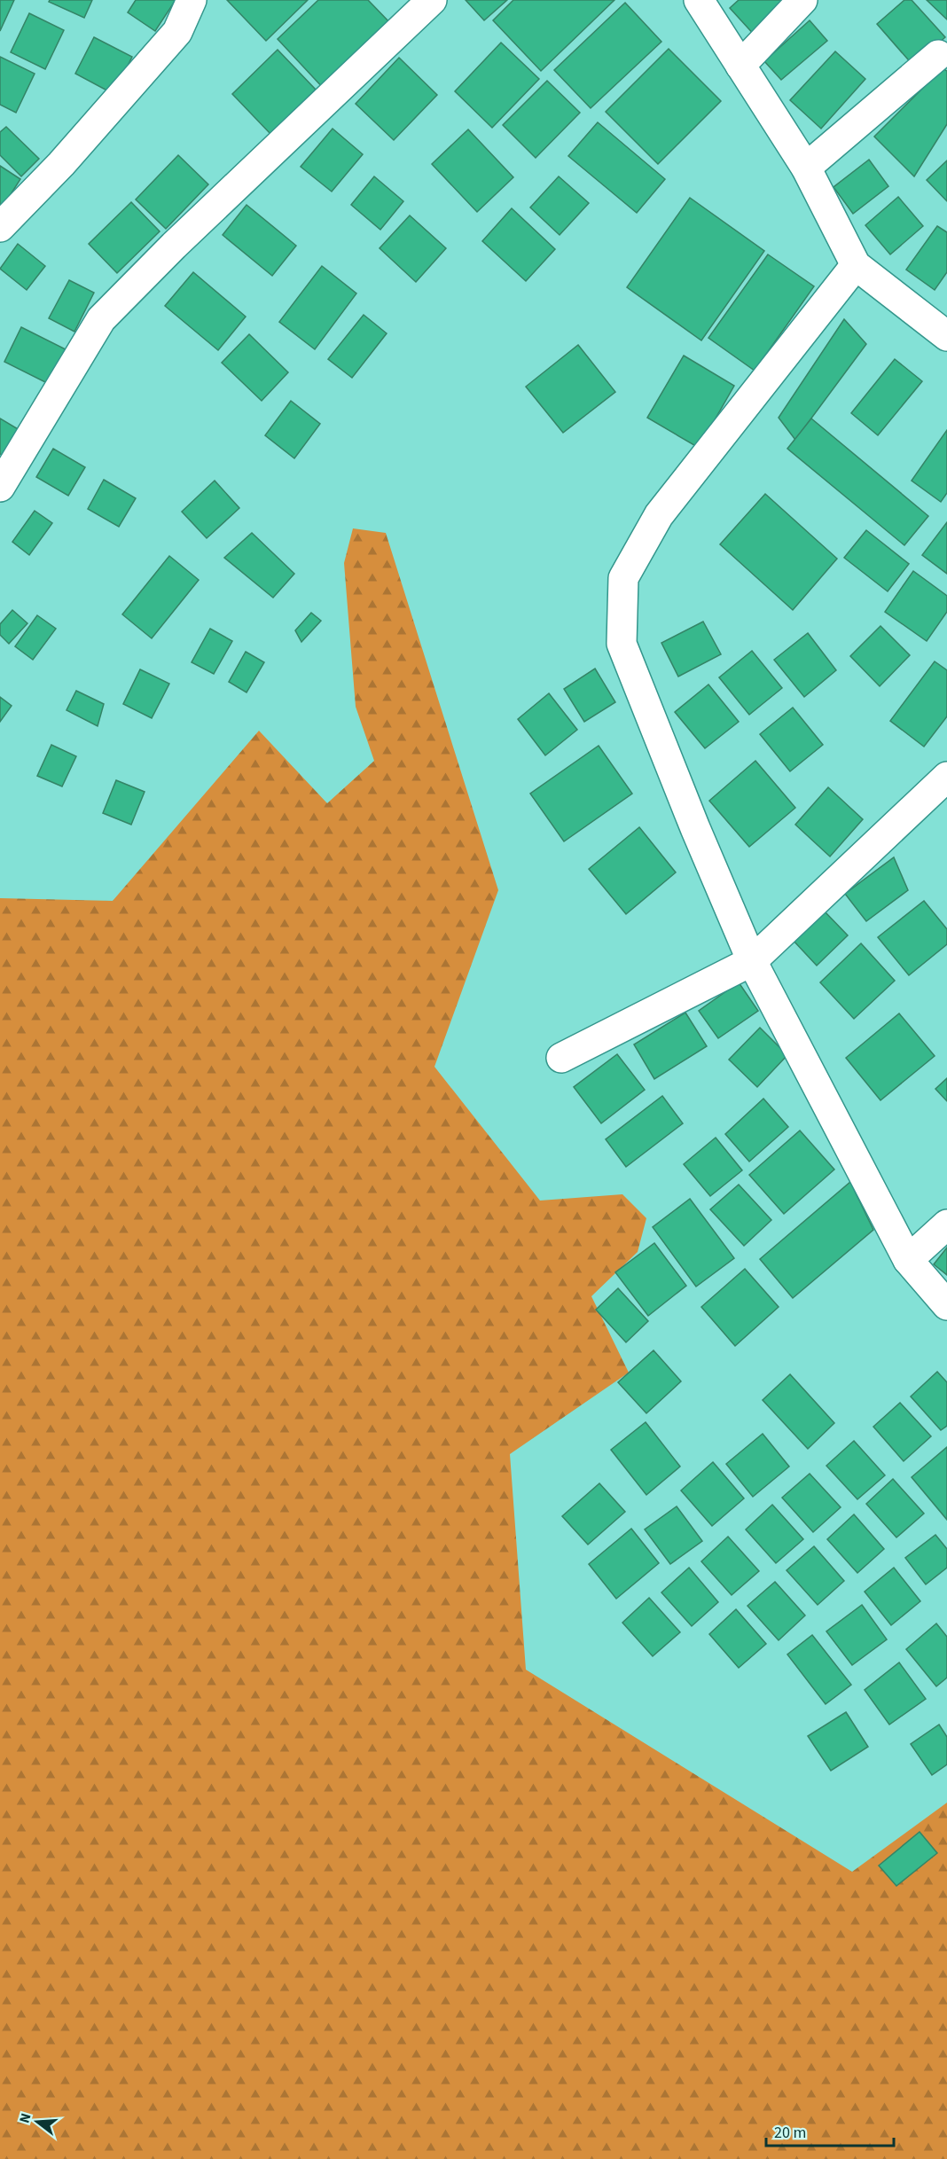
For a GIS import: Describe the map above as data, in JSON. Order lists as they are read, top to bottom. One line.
{"scale_bar":"20 m","north":"left"}
